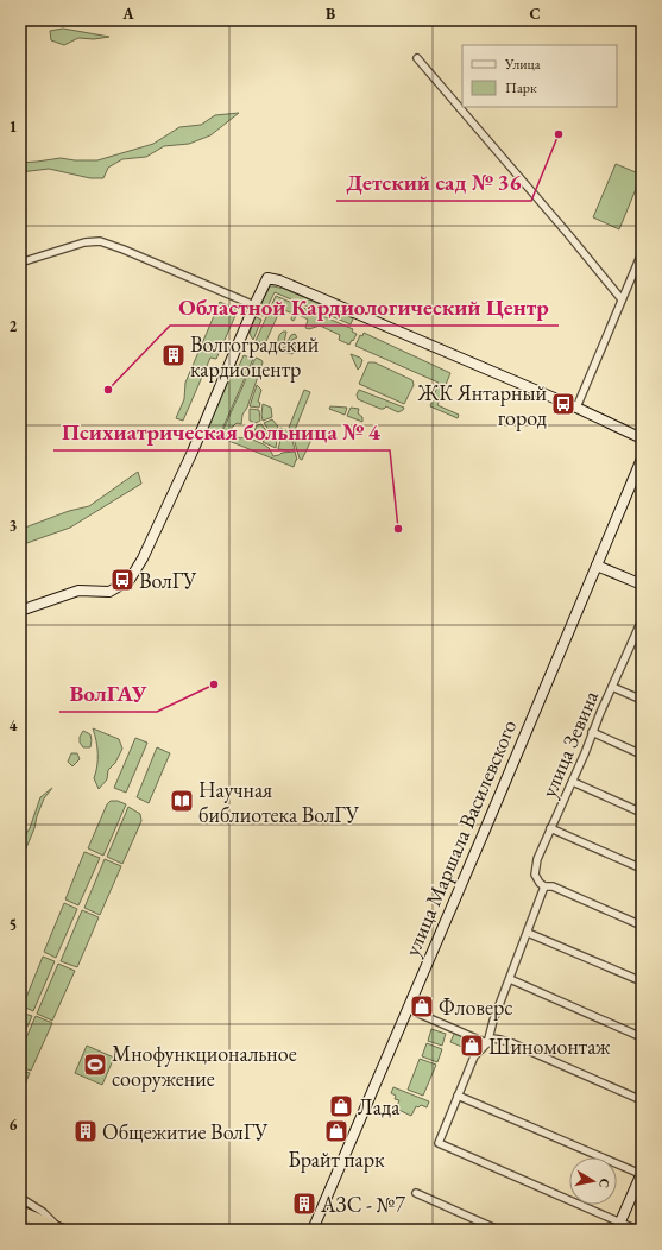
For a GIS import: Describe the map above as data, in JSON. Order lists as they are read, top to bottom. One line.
{"streets":{"street":["улица Зевина","улица Маршала Василевского"]},"places":{"other":["Детский сад № 36","Областной Кардиологический Центр","Психиатрическая больница № 4","ВолГАУ"],"building":["Волгоградский кардиоцентр","Общежитие ВолГУ","АЗС - №7"],"bus stop":["ЖК Янтарный город","ВолГУ"],"library":["Научная библиотека ВолГУ"],"shop":["Фловерс","Шиномонтаж","Лада","Брайт парк"],"sports":["Мнофункциональное сооружение"]},"legend":["Улица","Парк"],"north":"right","grid":{"columns":["A","B","C"],"rows":["1","2","3","4","5","6"]}}
